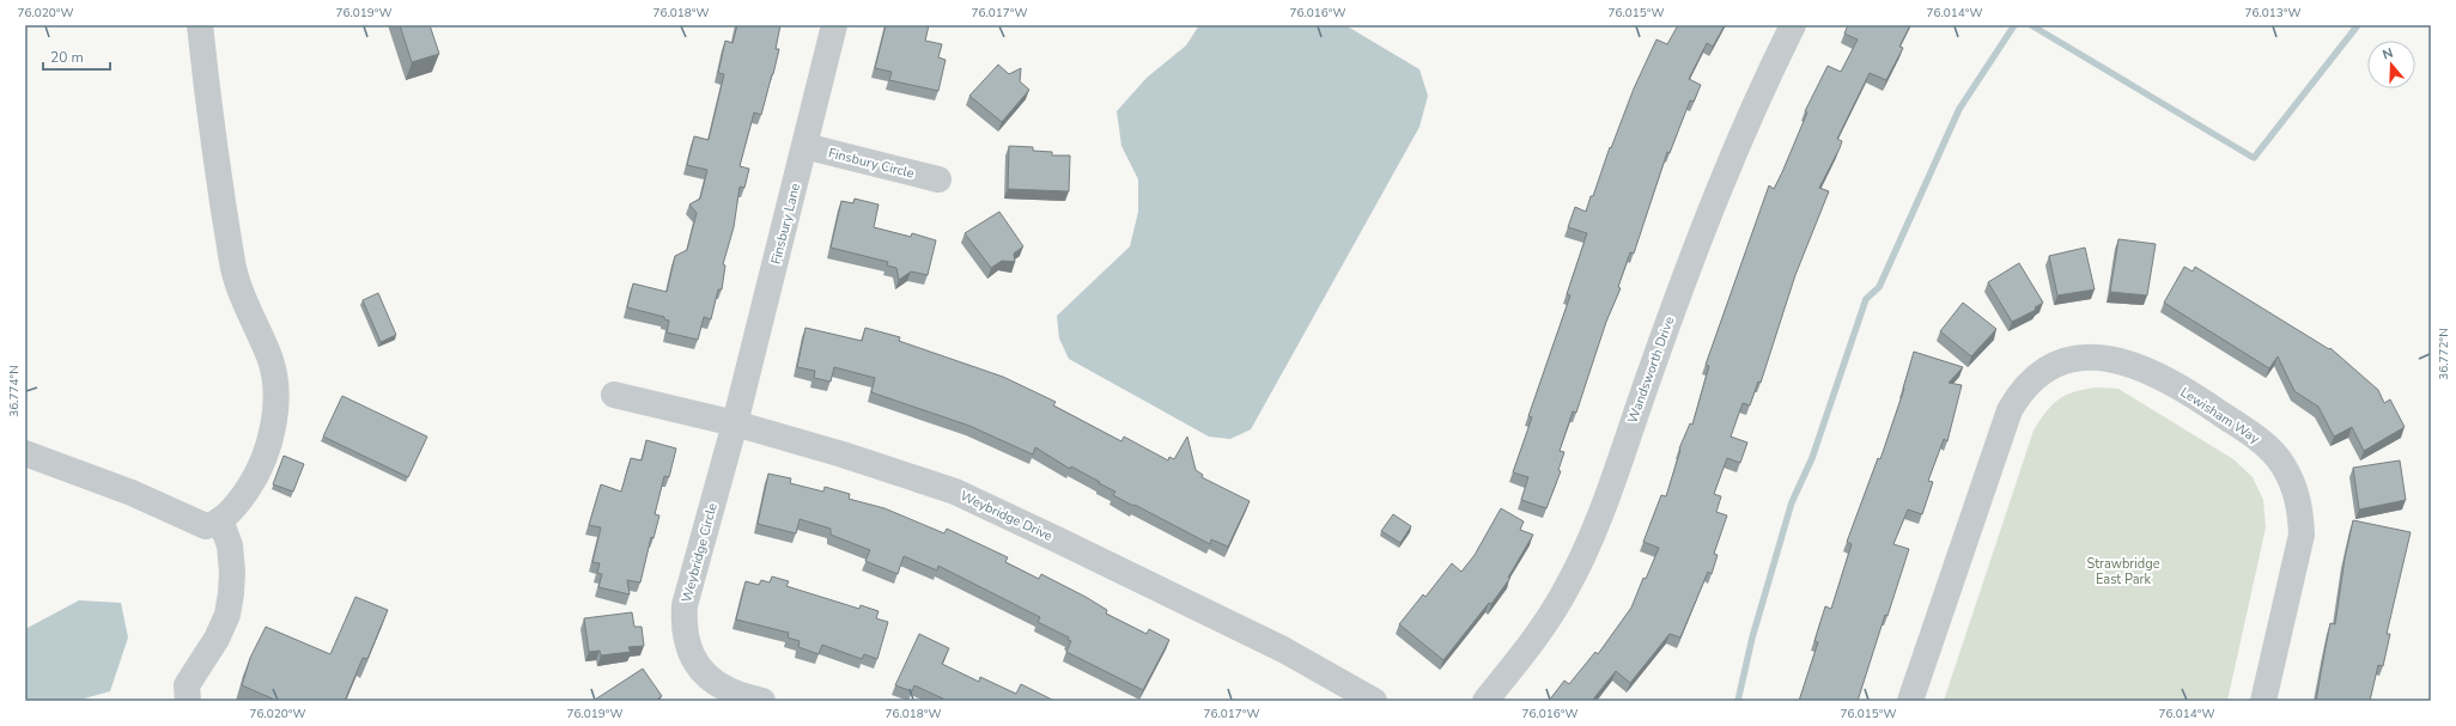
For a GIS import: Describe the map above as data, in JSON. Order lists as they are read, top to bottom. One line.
{"streets":{"street":["Finsbury Circle","Finsbury Lane","Wandsworth Drive","Lewisham Way","Weybridge Drive","Weybridge Circle"]},"crossings":[["Finsbury Circle","Finsbury Lane"],["Finsbury Lane","Weybridge Drive"],["Finsbury Lane","Weybridge Circle"],["Weybridge Drive","Weybridge Circle"]],"parks":["Strawbridge East Park"],"scale_bar":"20 m","north":"top","coordinates":["76.020°W","76.019°W","76.018°W","76.017°W","76.016°W","76.015°W","76.014°W","76.013°W","36.772°N","36.774°N"]}
